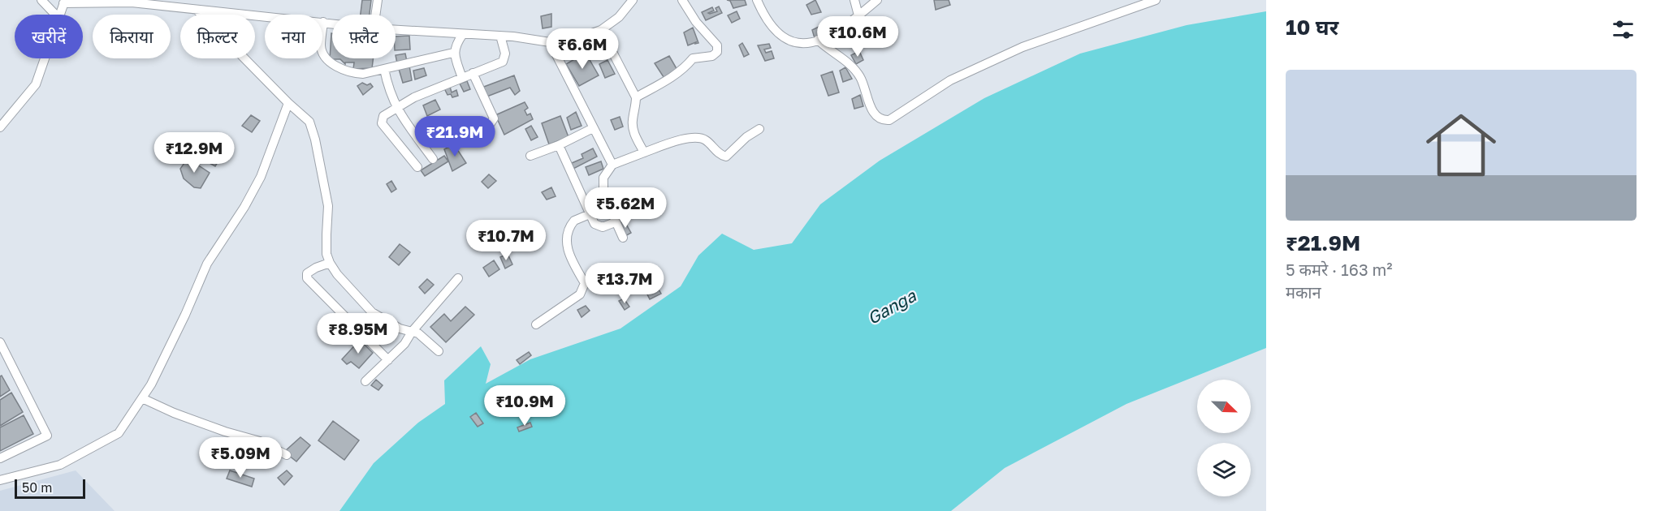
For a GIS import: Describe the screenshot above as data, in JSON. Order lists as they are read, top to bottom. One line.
{"water":["Ganga"],"scale_bar":"50 m","north":"bottom right","page":{"heading":"10 घर","chip":["खरीदें","किराया","फ़िल्टर","नया","फ़्लैट"],"price":["₹10.6M","₹6.6M","₹21.9M","₹12.9M","₹5.62M","₹10.7M","₹13.7M","₹8.95M","₹10.9M","₹5.09M"],"list":[{"name":"₹21.9M","note":"5 कमरे · 163 m² · मकान"}],"scale":"50 m"}}
